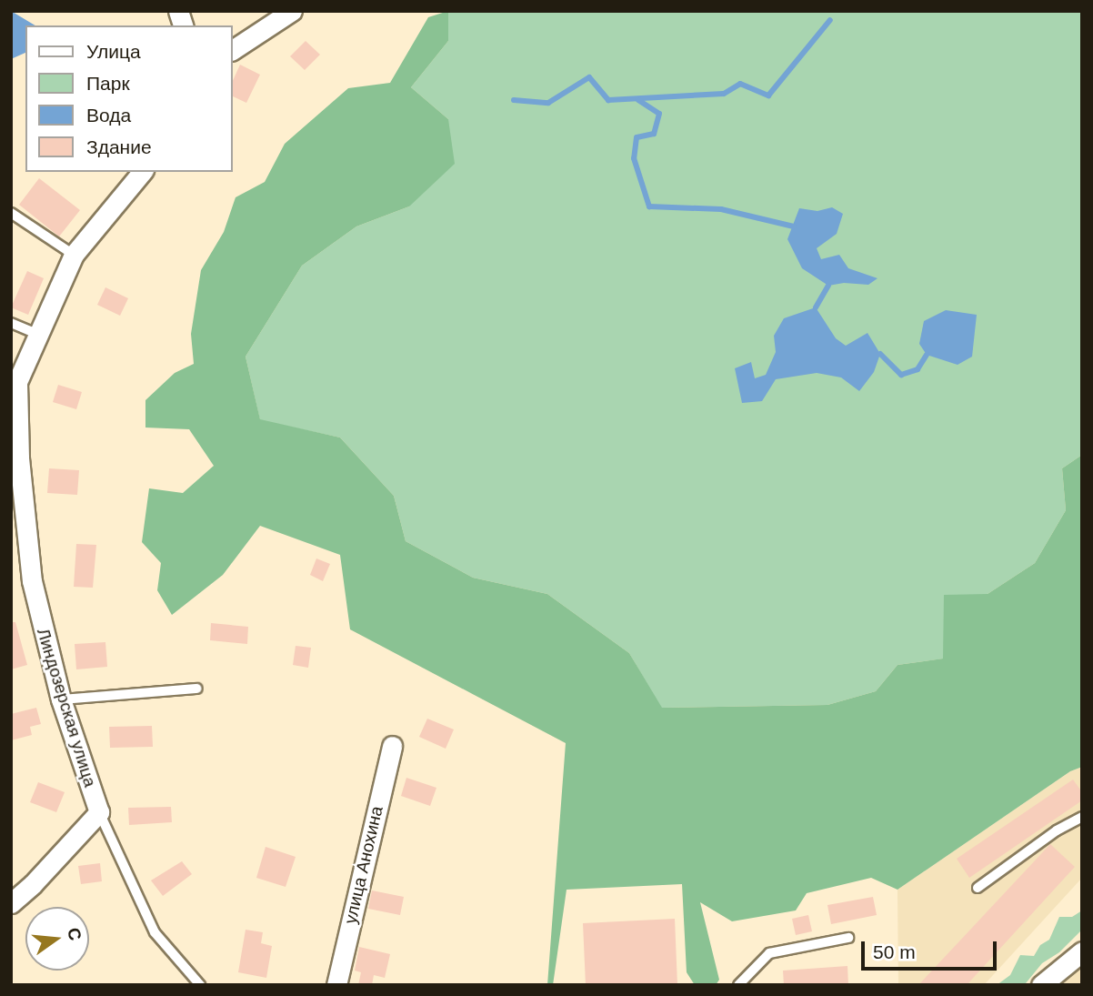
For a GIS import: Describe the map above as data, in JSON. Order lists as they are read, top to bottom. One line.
{"streets":{"street":["Линдозерская улица","улица Анохина"]},"legend":["Улица","Парк","Вода","Здание"],"scale_bar":"50 m","north":"right"}
